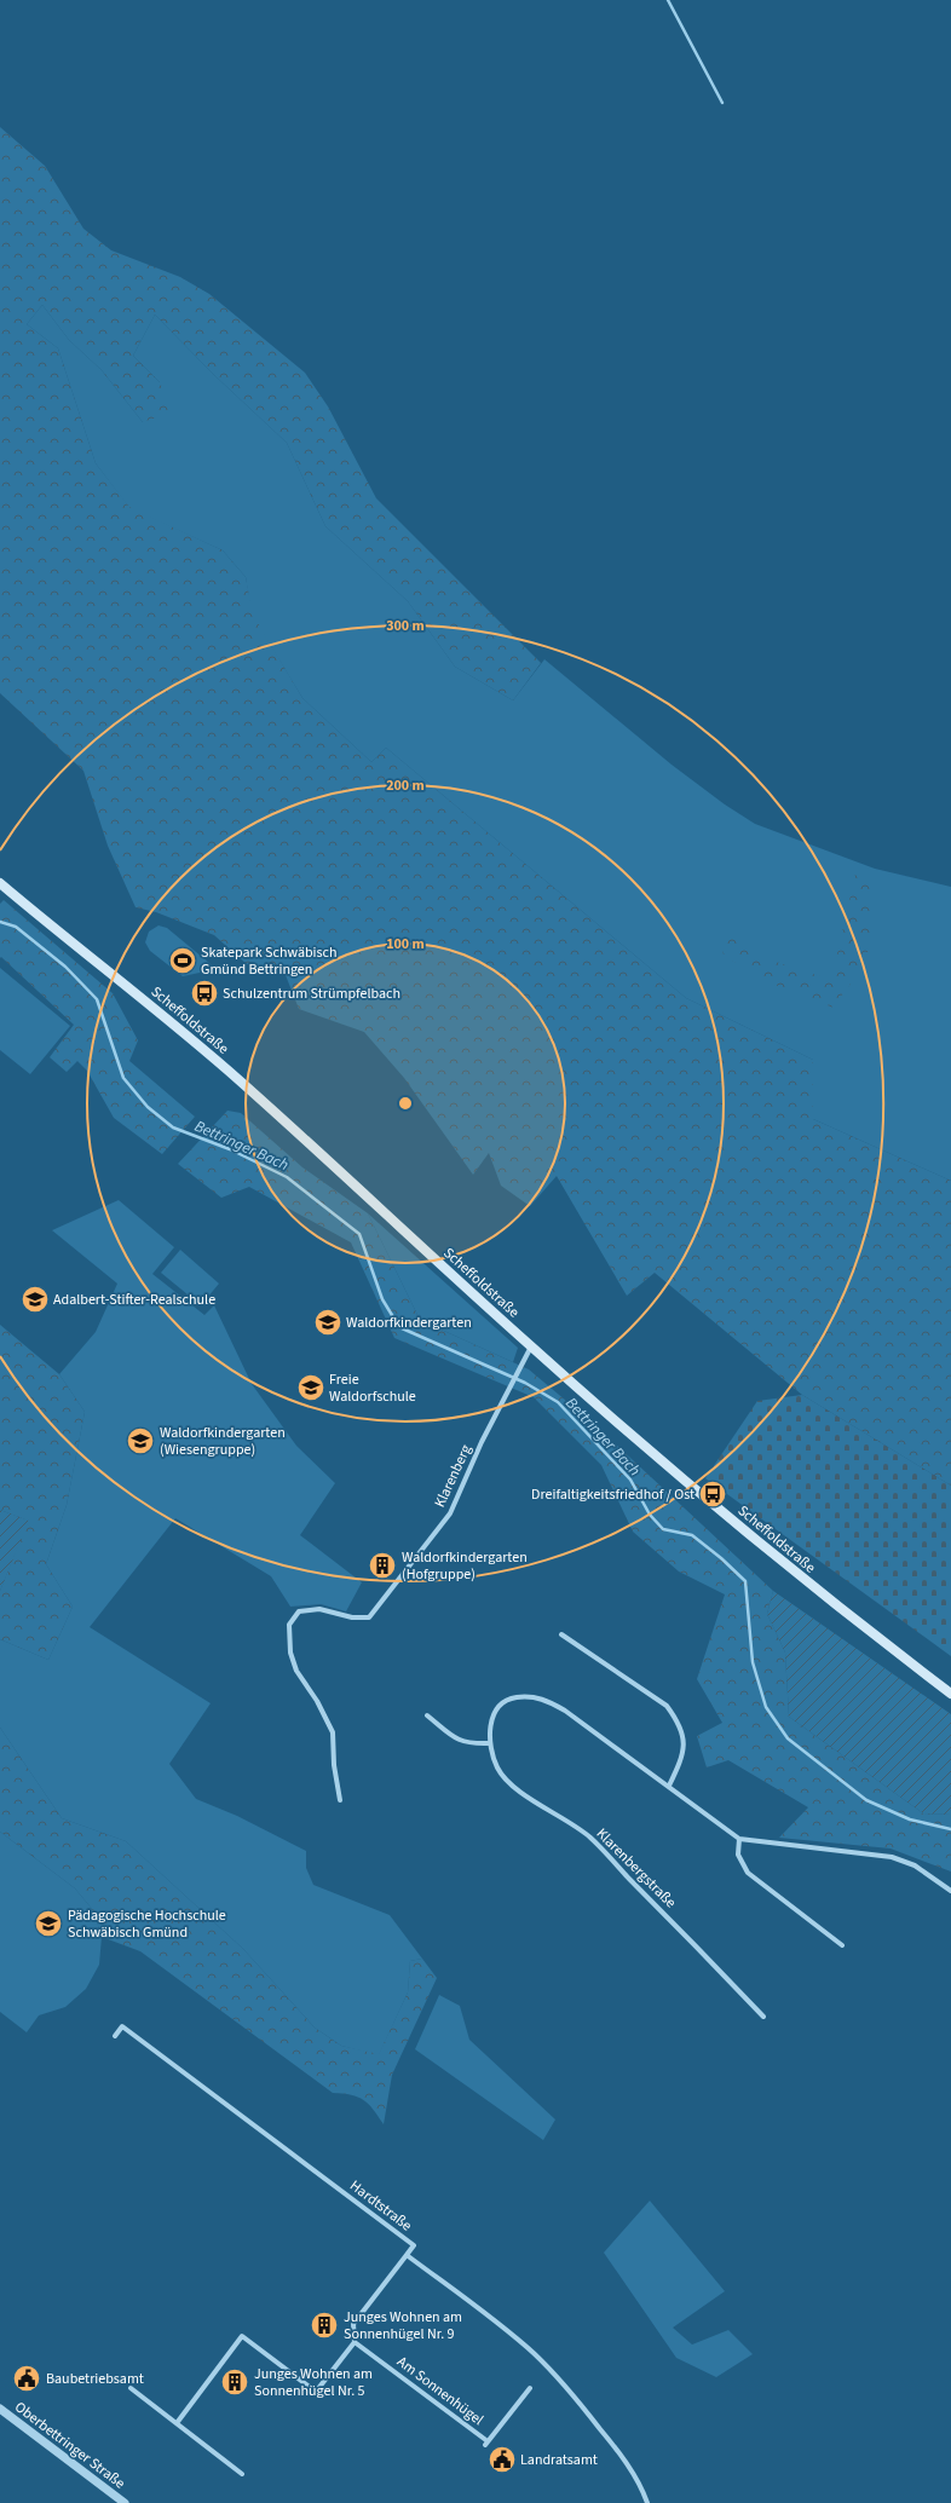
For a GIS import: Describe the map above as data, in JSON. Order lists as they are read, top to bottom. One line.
{"streets":{"main road":["Scheffoldstraße"],"street":["Klarenberg","Klarenbergstraße","Hardtstraße","Am Sonnenhügel","Oberbettringer Straße"]},"crossings":[["Scheffoldstraße","Klarenberg"]],"water":["Bettringer Bach"],"places":{"sports":["Skatepark Schwäbisch Gmünd Bettringen"],"bus stop":["Schulzentrum Strümpfelbach","Dreifaltigkeitsfriedhof / Ost"],"school or university":["Adalbert-Stifter-Realschule","Waldorfkindergarten","Freie Waldorfschule","Waldorfkindergarten (Wiesengruppe)","Pädagogische Hochschule Schwäbisch Gmünd"],"building":["Waldorfkindergarten (Hofgruppe)","Junges Wohnen am Sonnenhügel Nr. 9","Junges Wohnen am Sonnenhügel Nr. 5"],"public building":["Baubetriebsamt","Landratsamt"]},"rings":["300 m","200 m","100 m"]}
